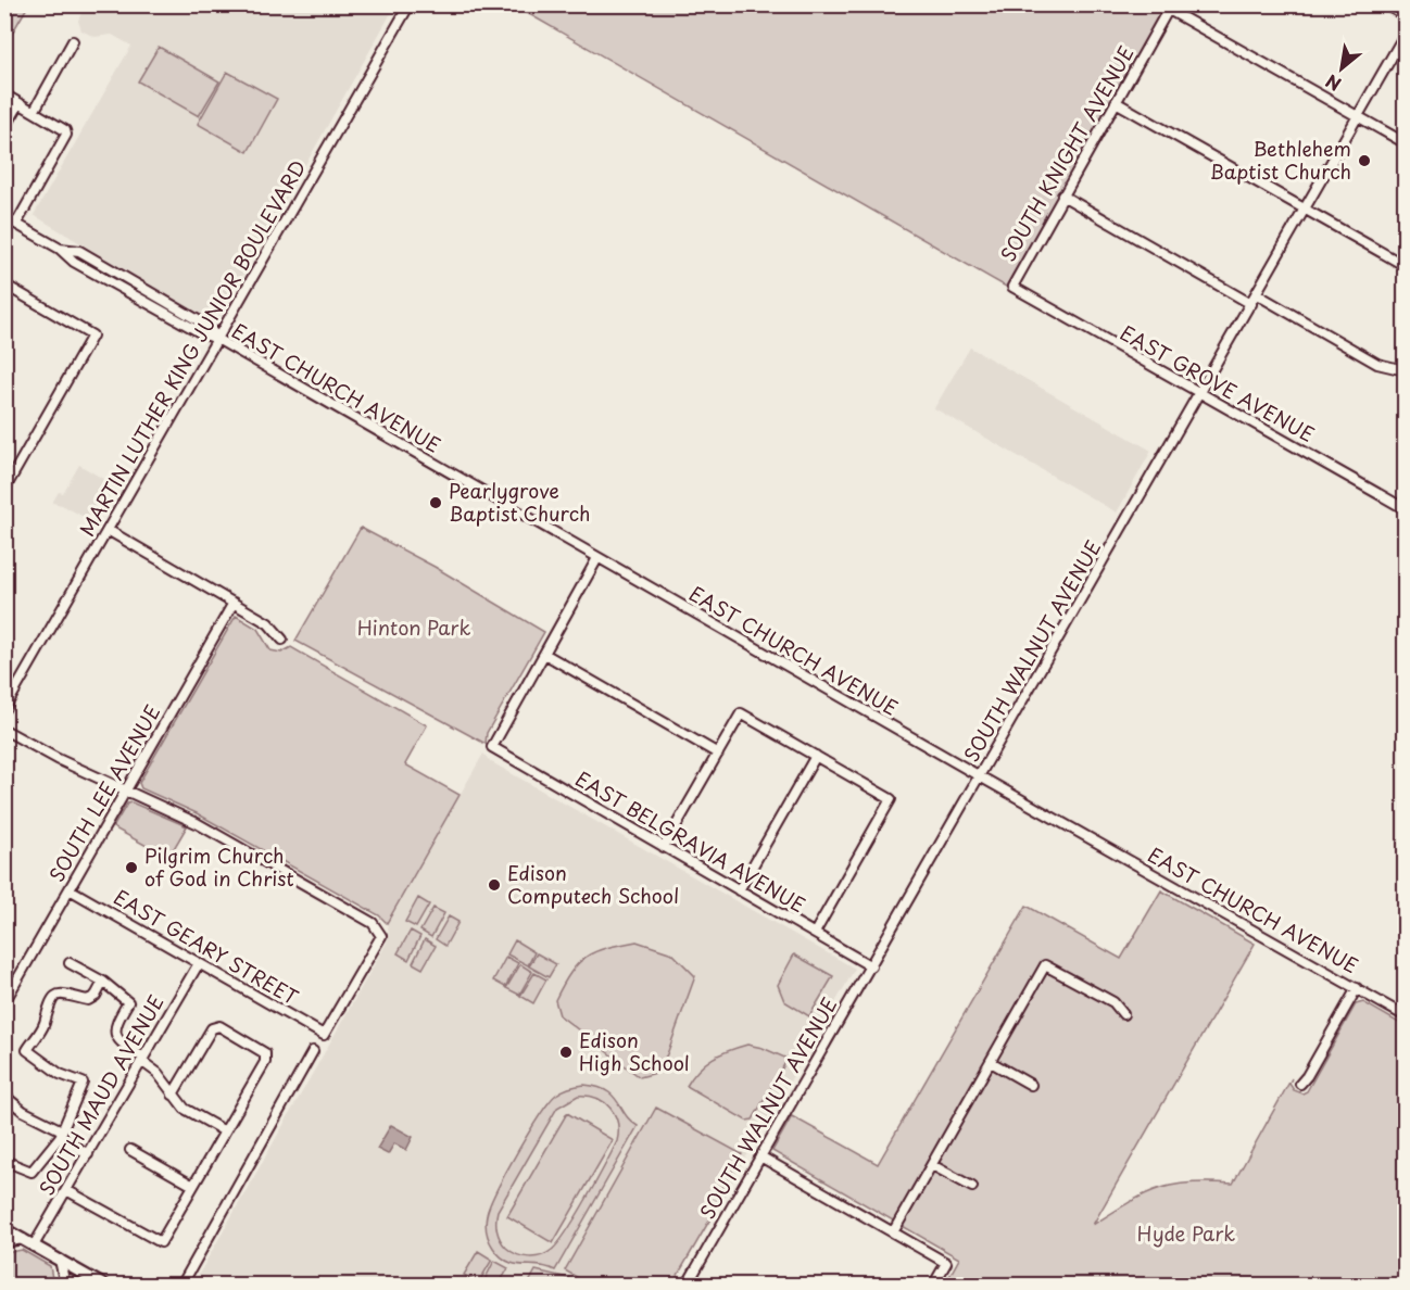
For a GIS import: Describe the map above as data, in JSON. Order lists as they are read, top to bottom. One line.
{"streets":{"street":["SOUTH KNIGHT AVENUE","MARTIN LUTHER KING JUNIOR BOULEVARD","EAST GROVE AVENUE","EAST CHURCH AVENUE","SOUTH WALNUT AVENUE","SOUTH LEE AVENUE","EAST BELGRAVIA AVENUE","EAST GEARY STREET","SOUTH MAUD AVENUE"]},"crossings":[["SOUTH KNIGHT AVENUE","EAST GROVE AVENUE"],["MARTIN LUTHER KING JUNIOR BOULEVARD","EAST CHURCH AVENUE"],["EAST GROVE AVENUE","SOUTH WALNUT AVENUE"],["EAST CHURCH AVENUE","SOUTH WALNUT AVENUE"],["SOUTH WALNUT AVENUE","EAST BELGRAVIA AVENUE"],["SOUTH LEE AVENUE","EAST GEARY STREET"],["EAST GEARY STREET","SOUTH MAUD AVENUE"]],"parks":["Hinton Park","Hyde Park"],"places":["Bethlehem Baptist Church","Pearlygrove Baptist Church","Pilgrim Church of God in Christ","Edison Computech School","Edison High School"],"north":"bottom left"}
